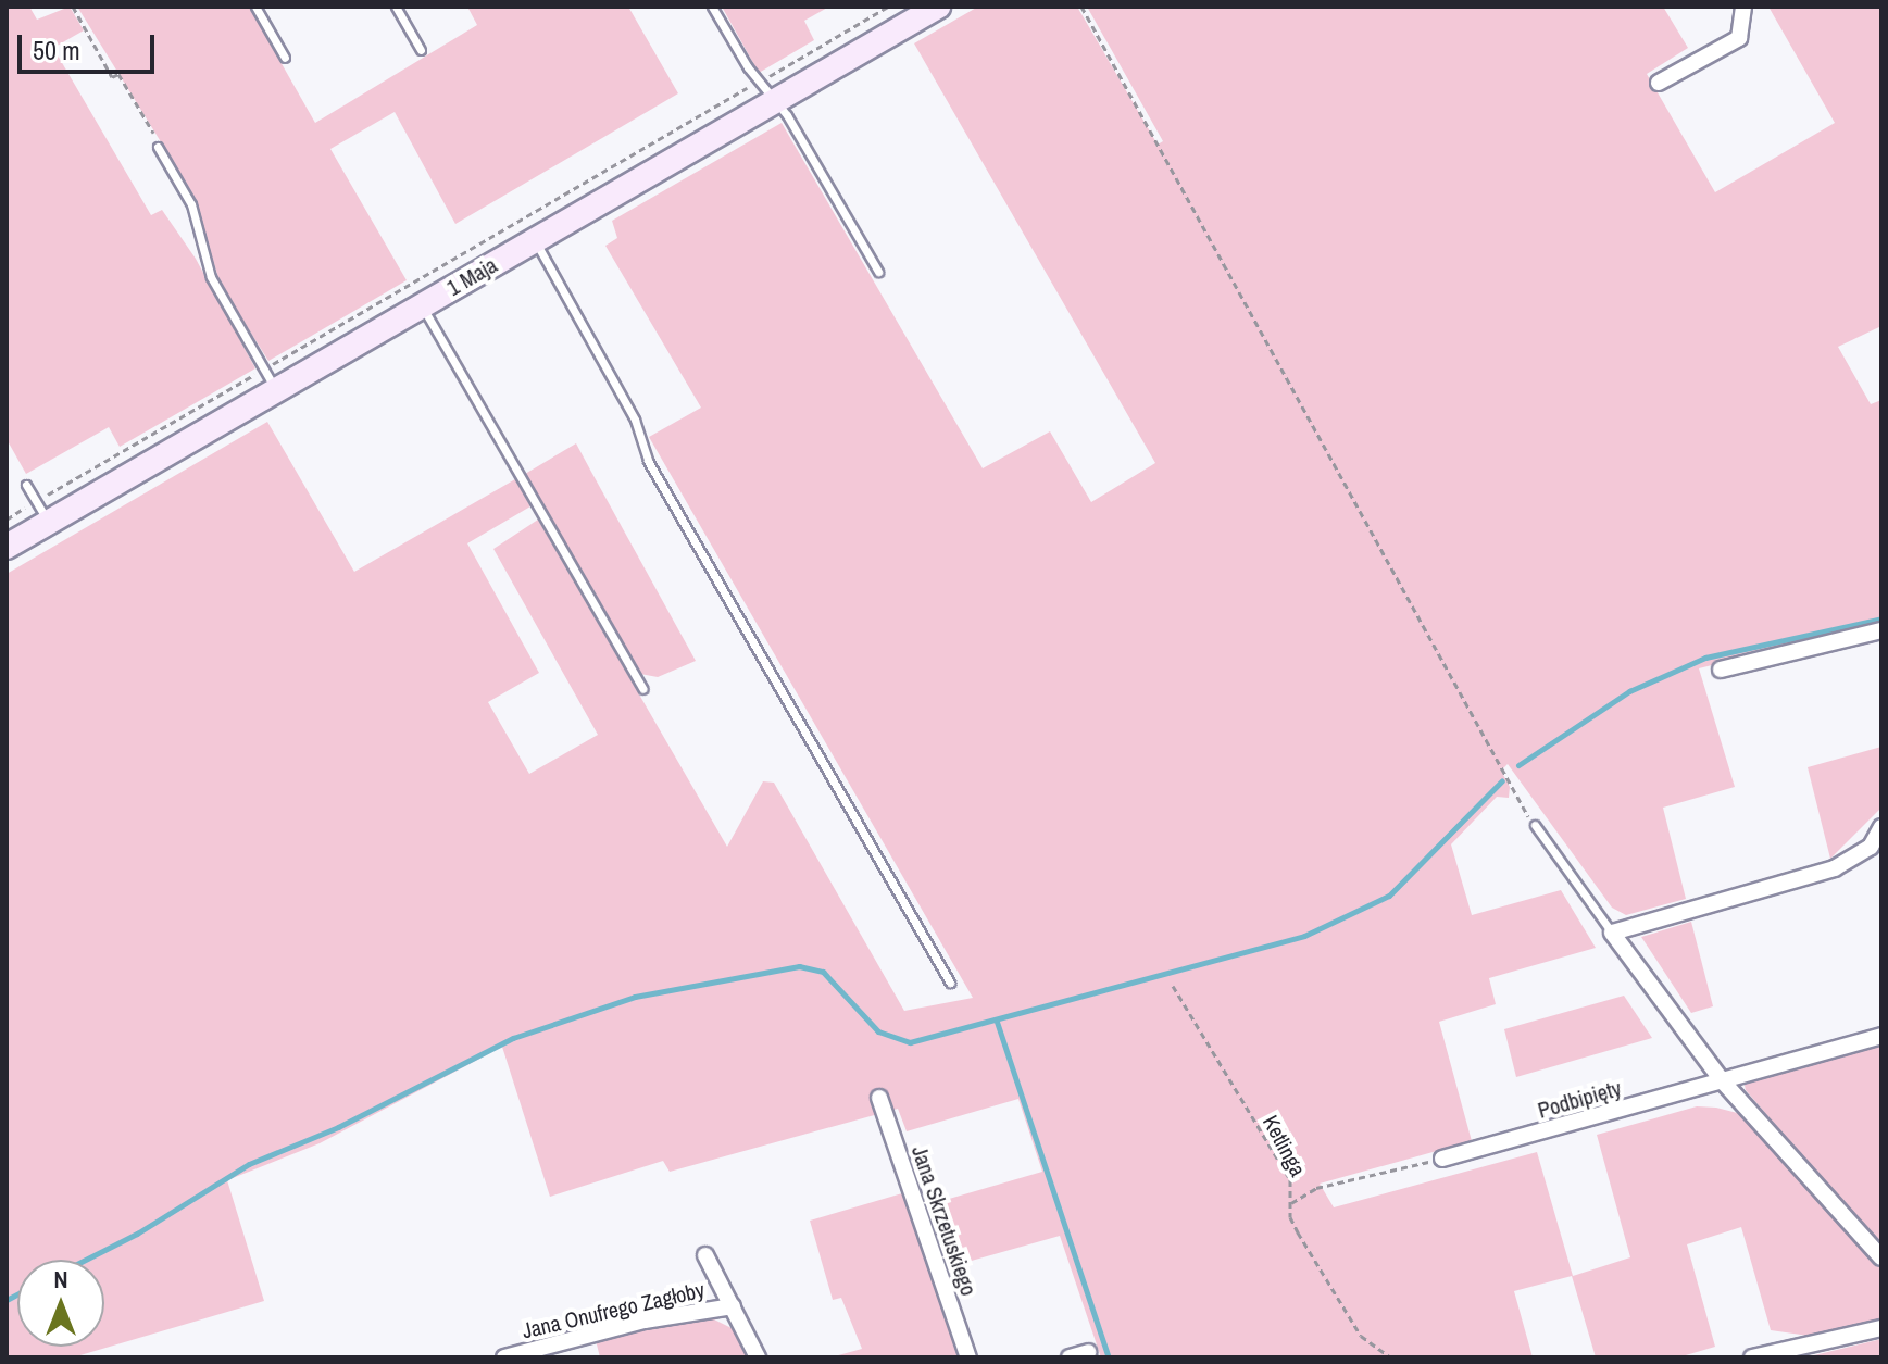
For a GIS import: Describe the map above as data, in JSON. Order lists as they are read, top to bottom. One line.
{"streets":{"main road":["1 Maja"],"street":["Podbipięty","Jana Skrzetuskiego","Jana Onufrego Zagłoby"],"path":["Ketlinga"]},"scale_bar":"50 m","north":"top"}
